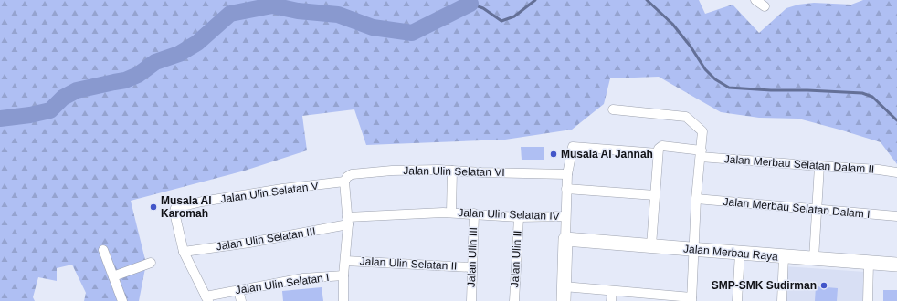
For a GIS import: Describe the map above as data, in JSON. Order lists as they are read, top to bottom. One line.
{"streets":{"street":["Jalan Merbau Selatan Dalam II","Jalan Ulin Selatan VI","Jalan Ulin Selatan V","Jalan Merbau Selatan Dalam I","Jalan Ulin Selatan IV","Jalan Ulin Selatan III","Jalan Merbau Raya","Jalan Ulin III","Jalan Ulin II","Jalan Ulin Selatan II","Jalan Ulin Selatan I"]},"crossings":[["Jalan Merbau Selatan Dalam II","Jalan Ulin Selatan VI"],["Jalan Ulin Selatan VI","Jalan Ulin Selatan V"],["Jalan Ulin Selatan VI","Jalan Ulin Selatan IV"],["Jalan Ulin Selatan V","Jalan Ulin Selatan III"],["Jalan Ulin Selatan V","Jalan Ulin Selatan I"],["Jalan Ulin Selatan IV","Jalan Ulin Selatan III"],["Jalan Ulin Selatan IV","Jalan Ulin III"],["Jalan Ulin Selatan IV","Jalan Ulin II"],["Jalan Ulin Selatan III","Jalan Ulin Selatan I"],["Jalan Ulin III","Jalan Ulin Selatan II"]],"places":["Musala Al Jannah","Musala Al Karomah","SMP-SMK Sudirman"]}
